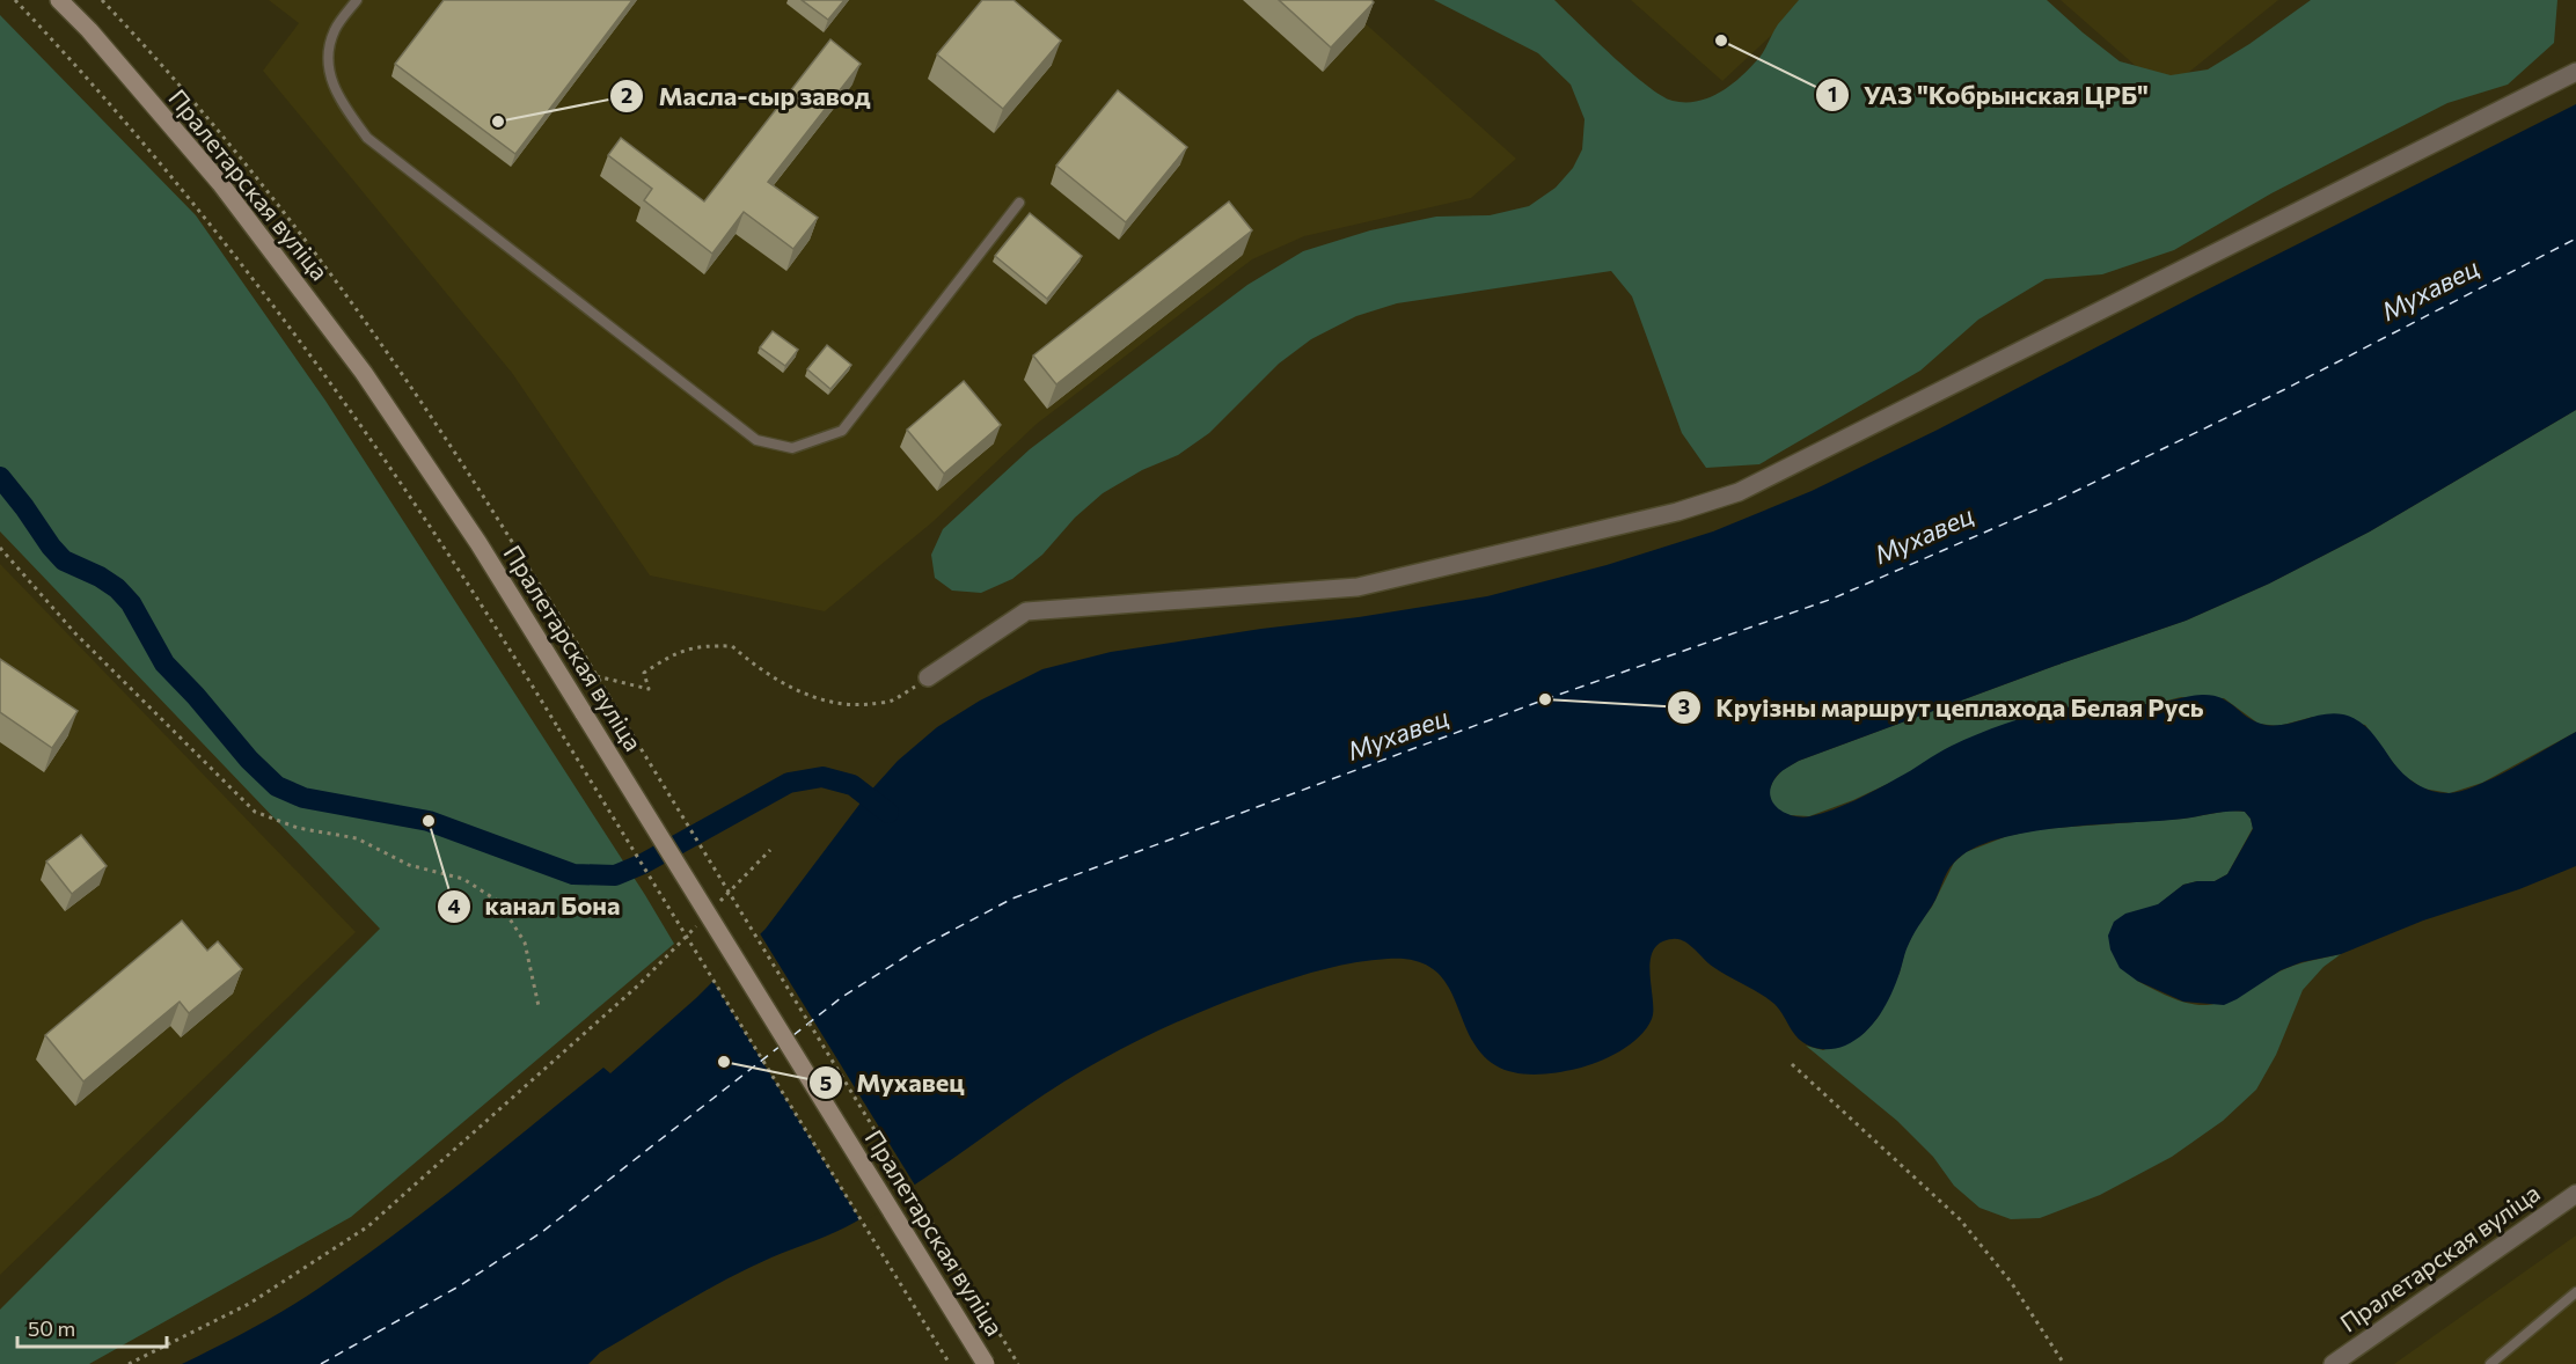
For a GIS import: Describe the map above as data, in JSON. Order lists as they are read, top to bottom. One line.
{"streets":{"main road":["Пралетарская вуліца"]},"water":["Мухавец"],"places":["УАЗ \"Кобрынская ЦРБ\"","Масла-сыр завод","Круізны маршрут цеплахода Белая Русь","канал Бона","Мухавец"],"scale_bar":"50 m"}
